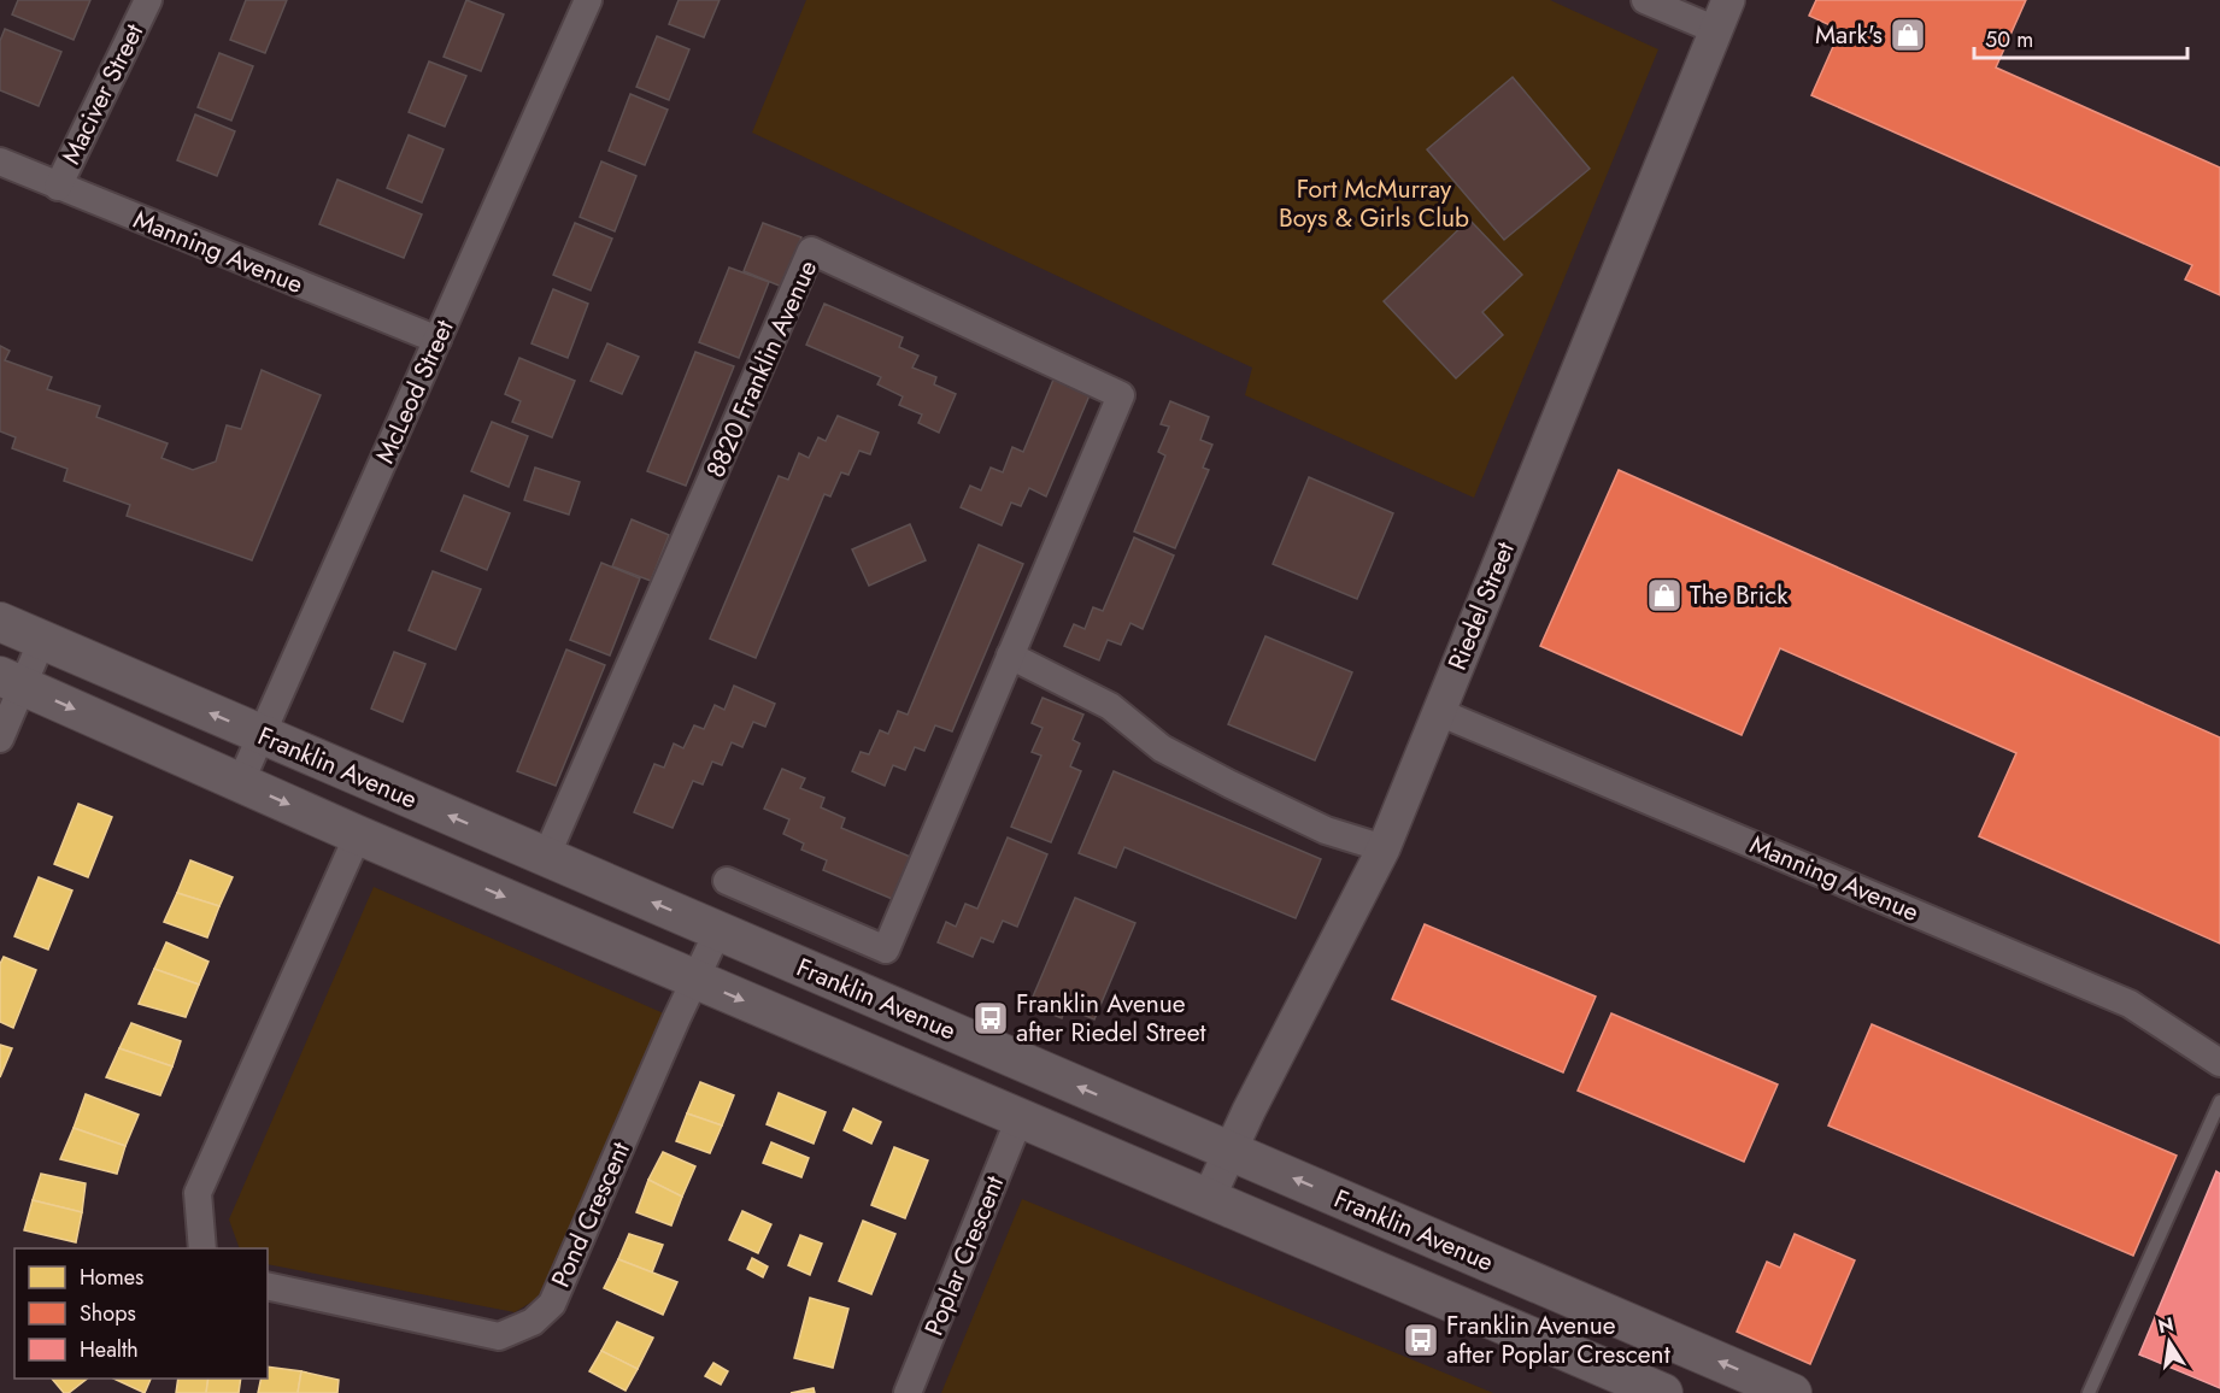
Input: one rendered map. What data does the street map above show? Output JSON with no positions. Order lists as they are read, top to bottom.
{
  "streets": {
    "main road": ["Franklin Avenue"],
    "street": [
      "Maciver Street",
      "Manning Avenue",
      "8820 Franklin Avenue",
      "McLeod Street",
      "Riedel Street",
      "Pond Crescent",
      "Poplar Crescent"
    ]
  },
  "crossings": [
    ["Maciver Street", "Manning Avenue"],
    ["Manning Avenue", "McLeod Street"],
    ["Manning Avenue", "Riedel Street"],
    ["8820 Franklin Avenue", "Franklin Avenue"],
    ["McLeod Street", "Franklin Avenue"],
    ["Riedel Street", "Franklin Avenue"],
    ["Franklin Avenue", "Pond Crescent"],
    ["Franklin Avenue", "Poplar Crescent"]
  ],
  "parks": ["Fort McMurray Boys & Girls Club"],
  "places": {
    "shop": ["Mark's", "The Brick"],
    "bus stop": ["Franklin Avenue after Riedel Street", "Franklin Avenue after Poplar Crescent"]
  },
  "legend": ["Homes", "Shops", "Health"],
  "scale_bar": "50 m",
  "north": "top"
}
